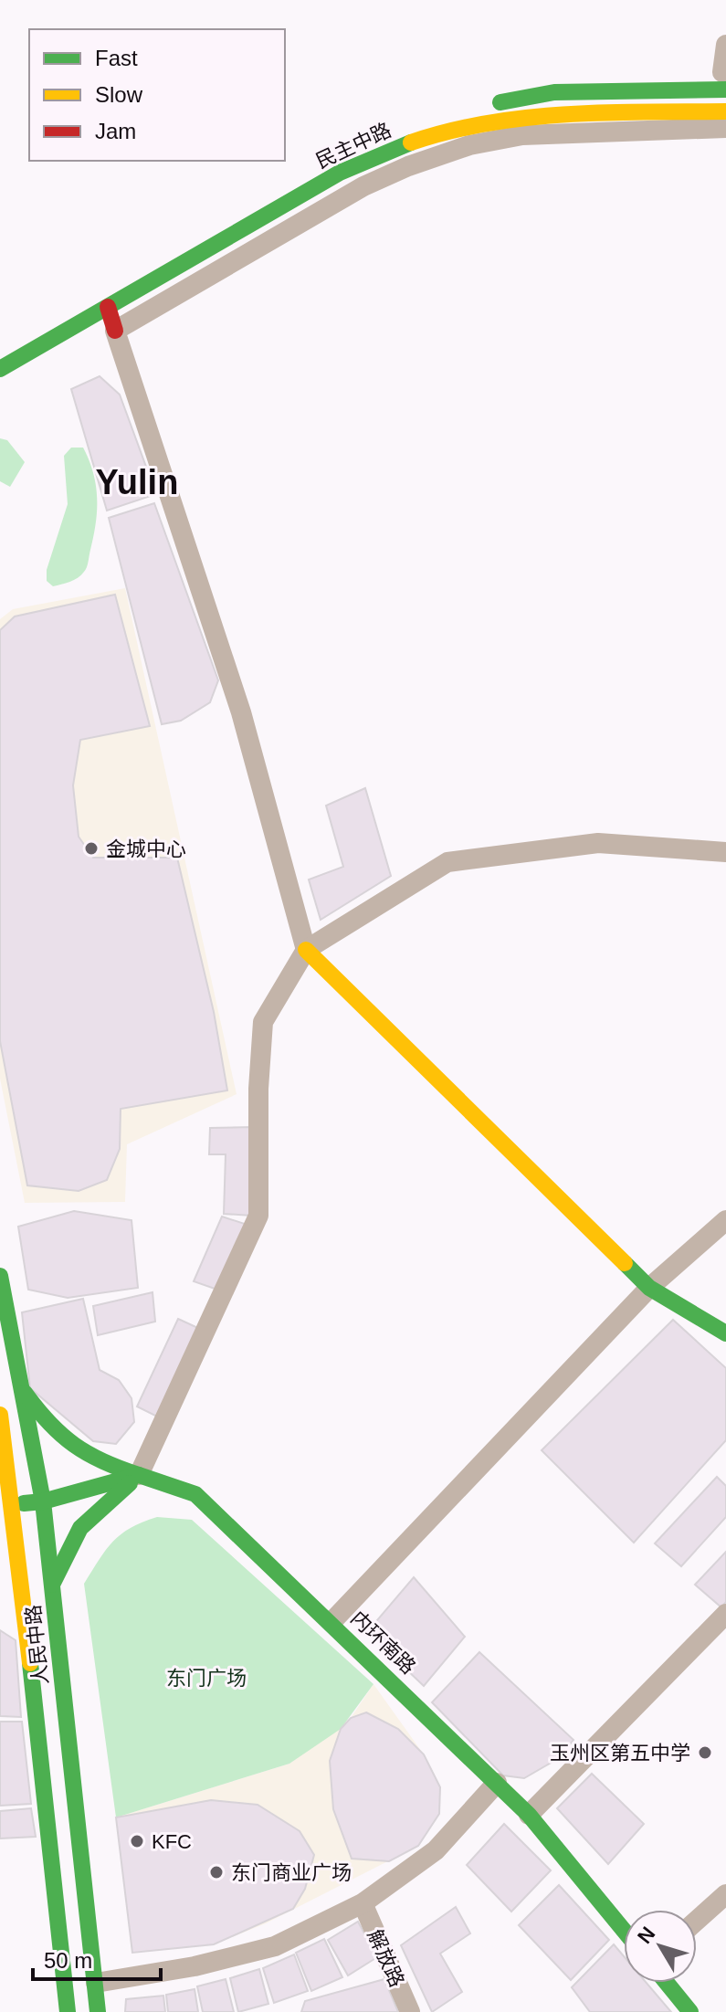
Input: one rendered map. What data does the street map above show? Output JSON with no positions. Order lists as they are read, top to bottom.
{
  "streets": {
    "main road": ["民主中路", "内环南路", "人民中路"],
    "street": ["解放路"]
  },
  "crossings": [
    ["内环南路", "人民中路"]
  ],
  "districts": ["Yulin"],
  "parks": ["东门广场"],
  "places": [
    "金城中心",
    "玉州区第五中学",
    "KFC",
    "东门商业广场"
  ],
  "legend": ["Fast", "Slow", "Jam"],
  "scale_bar": "50 m",
  "north": "top left"
}
